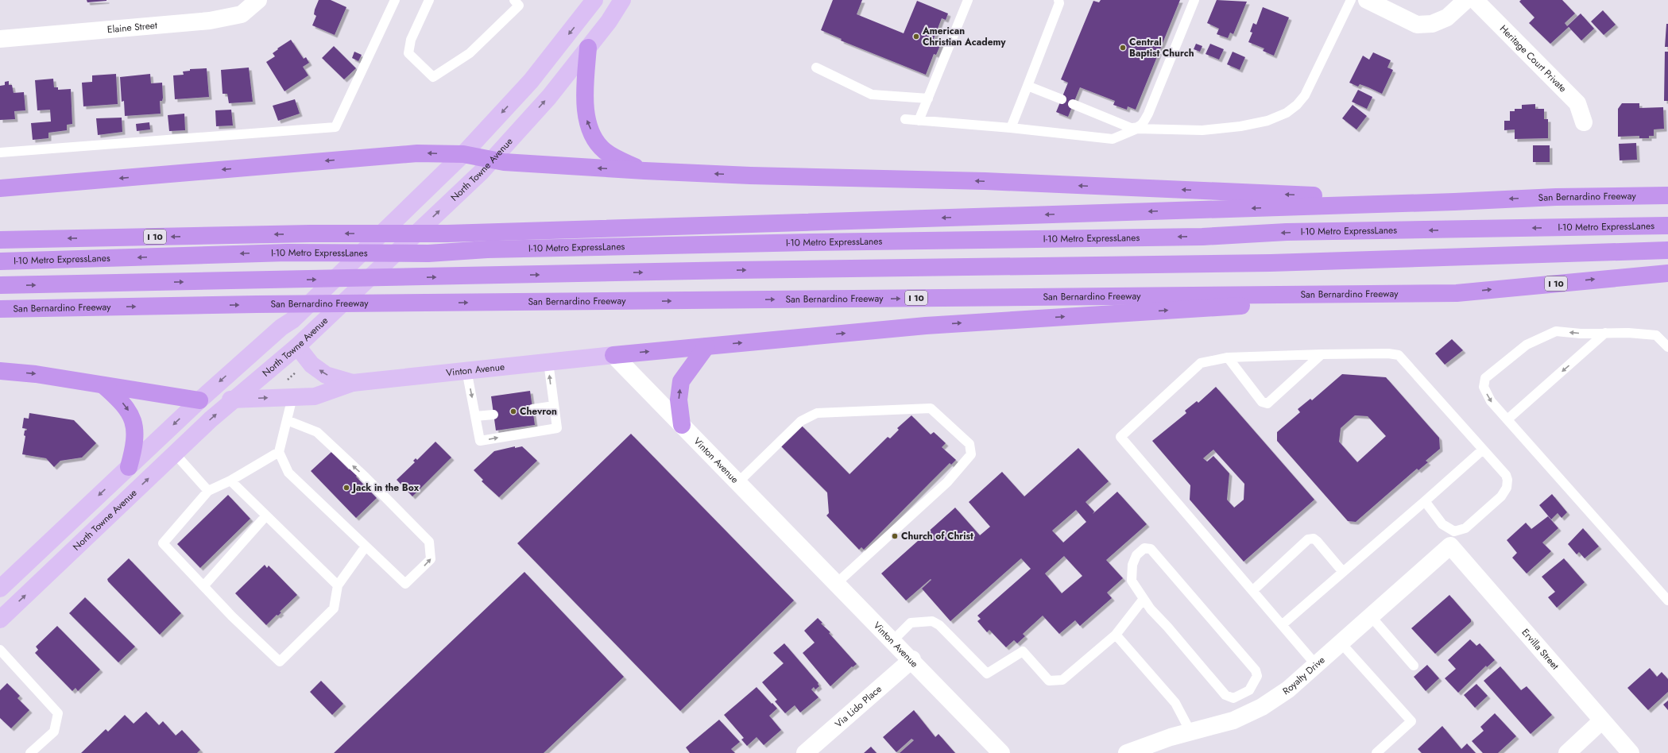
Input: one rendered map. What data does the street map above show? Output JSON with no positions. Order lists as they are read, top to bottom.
{
  "streets": {
    "highway": ["San Bernardino Freeway", "I-10 Metro ExpressLanes", "I 10"],
    "main road": ["North Towne Avenue", "Vinton Avenue"],
    "street": [
      "Elaine Street",
      "Heritage Court Private",
      "Ervilla Street",
      "Royalty Drive",
      "Via Lido Place"
    ]
  },
  "crossings": [
    ["North Towne Avenue", "Vinton Avenue"],
    ["Vinton Avenue", "Via Lido Place"],
    ["Ervilla Street", "Royalty Drive"]
  ],
  "places": [
    "American Christian Academy",
    "Central Baptist Church",
    "Chevron",
    "Jack in the Box",
    "Church of Christ"
  ]
}
